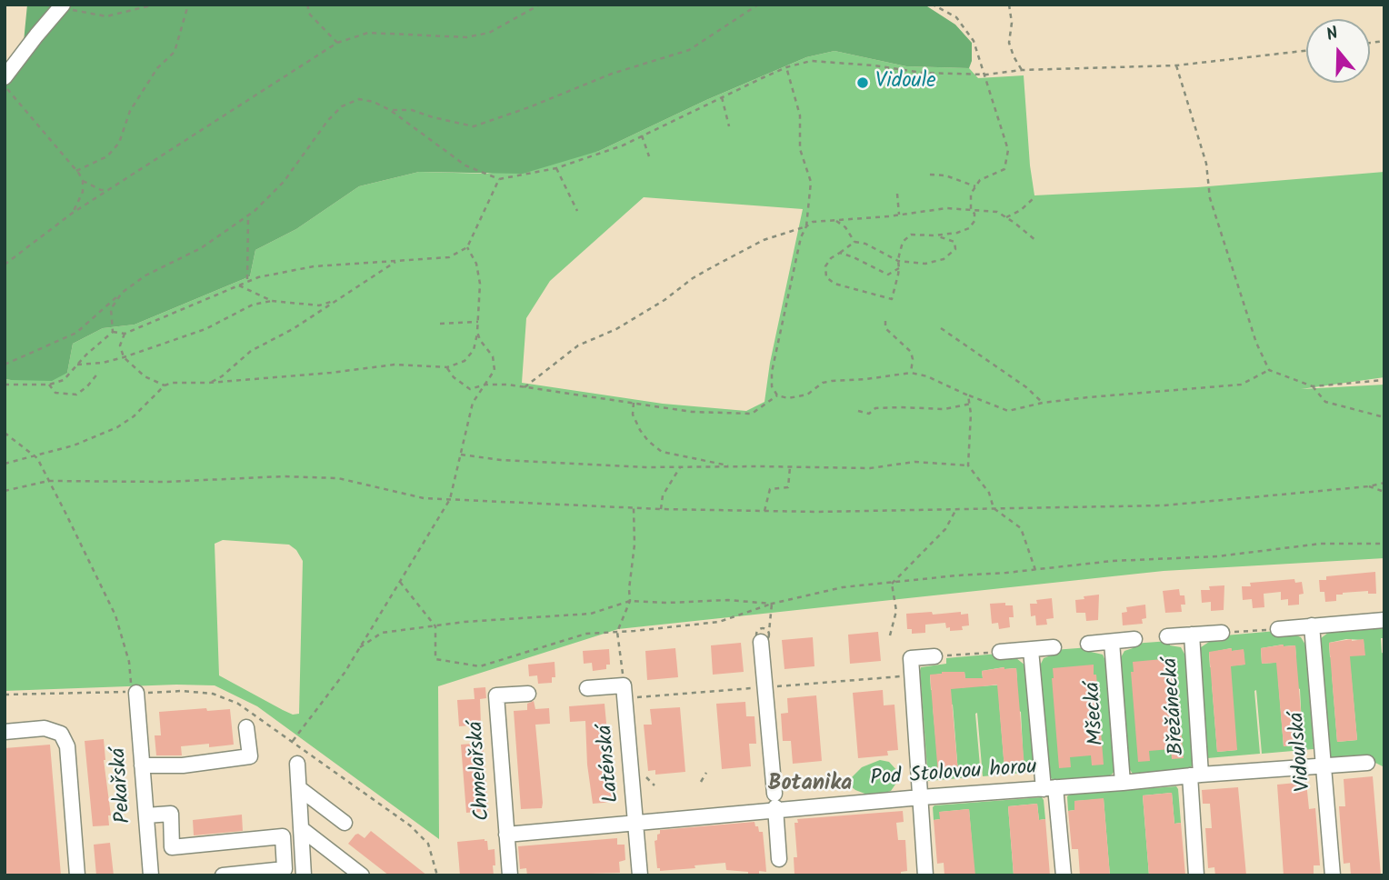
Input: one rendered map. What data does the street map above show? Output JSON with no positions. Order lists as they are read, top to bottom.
{
  "streets": {
    "street": [
      "Břežánecká",
      "Mšecká",
      "Vidoulská",
      "Laténská",
      "Chmelařská",
      "Pod Stolovou horou",
      "Pekařská"
    ]
  },
  "crossings": [
    ["Břežánecká", "Pod Stolovou horou"],
    ["Mšecká", "Pod Stolovou horou"],
    ["Vidoulská", "Pod Stolovou horou"],
    ["Laténská", "Pod Stolovou horou"],
    ["Chmelařská", "Pod Stolovou horou"]
  ],
  "districts": ["Botanika"],
  "places": ["Vidoule"],
  "north": "top"
}
